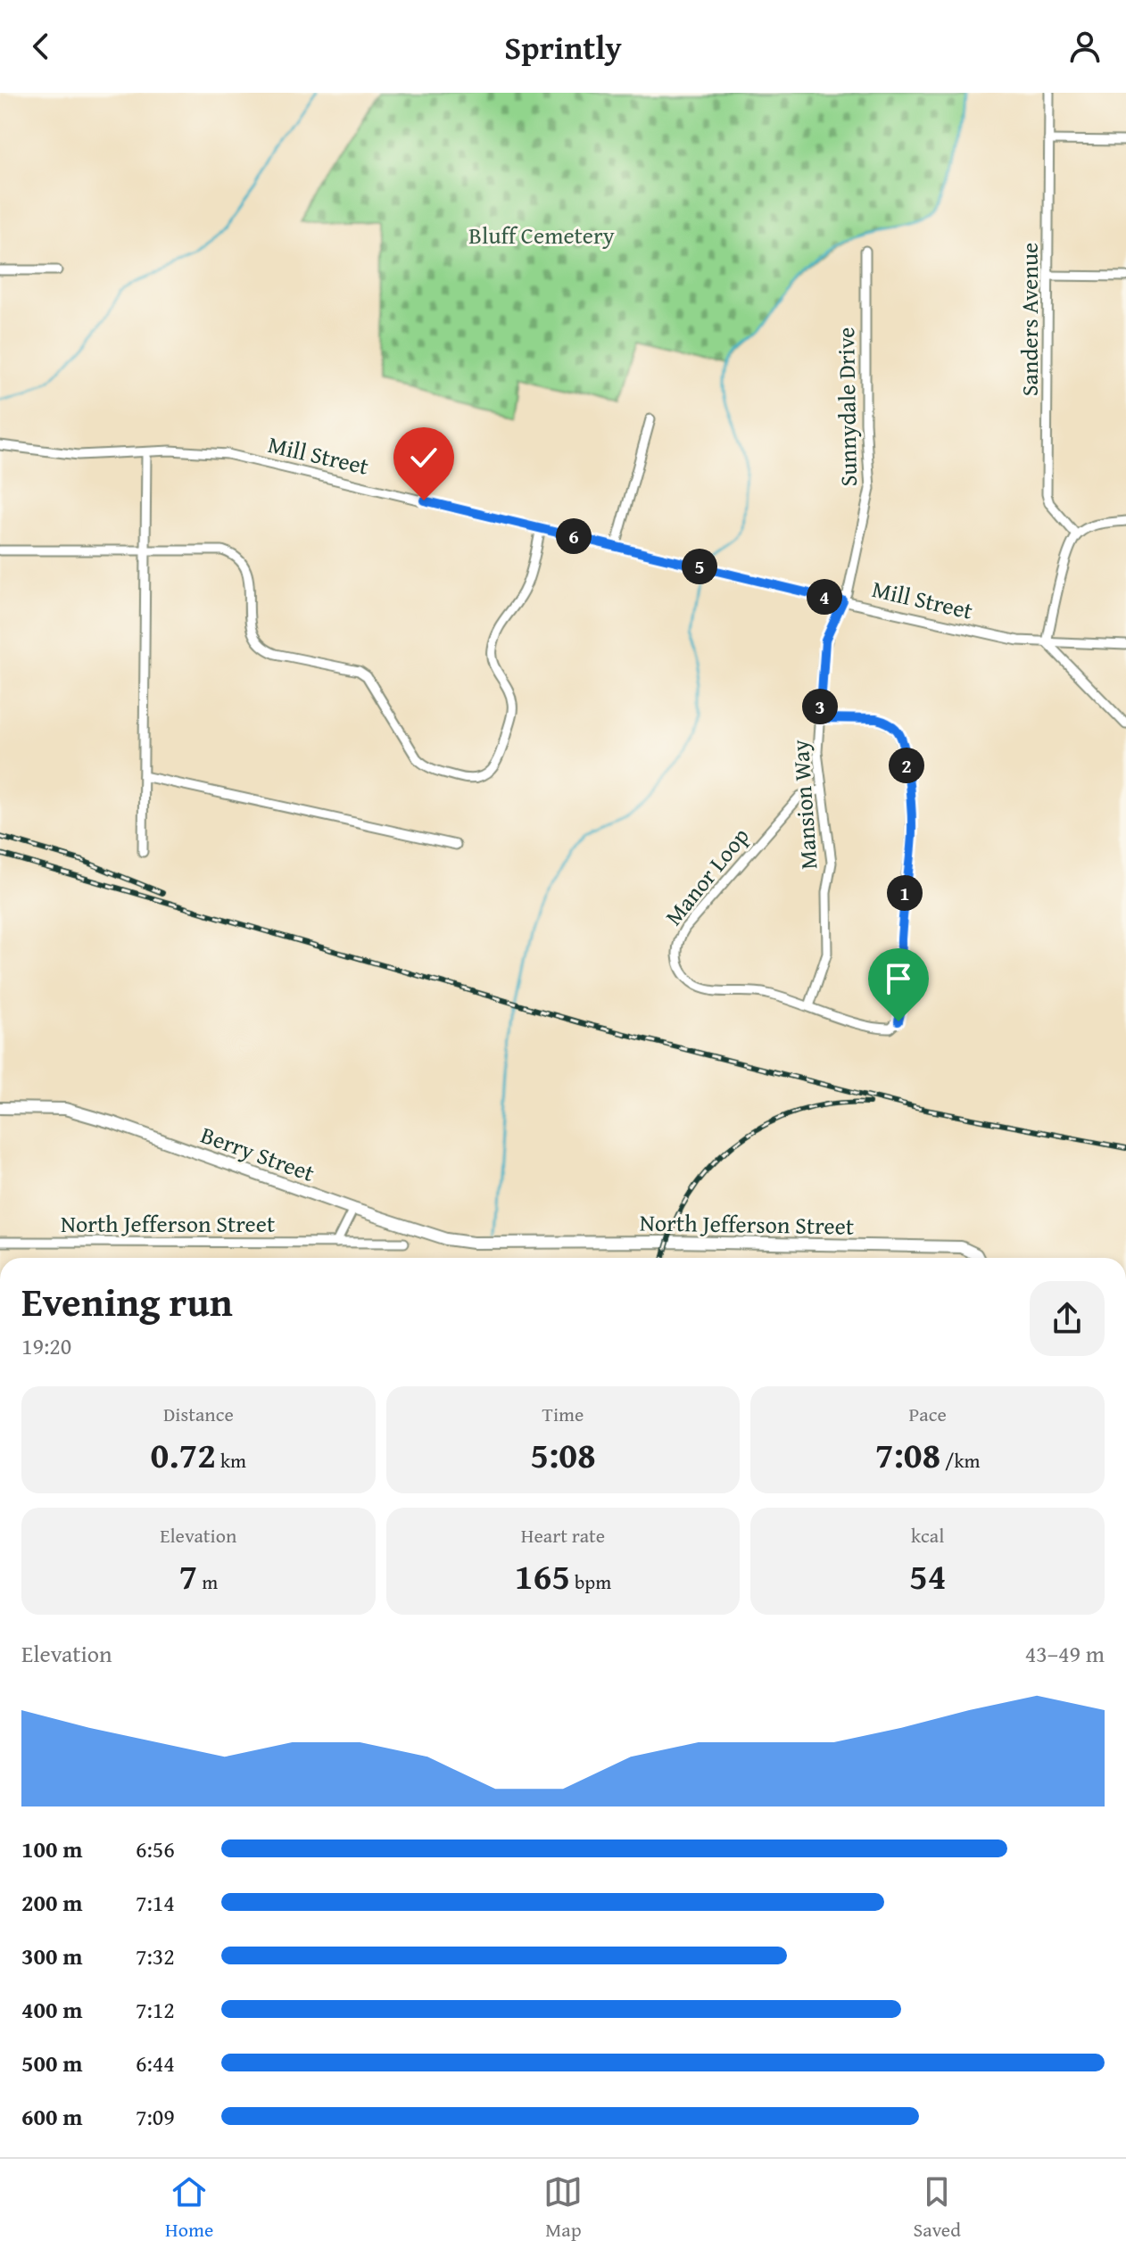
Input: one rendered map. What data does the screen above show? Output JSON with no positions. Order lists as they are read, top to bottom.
{
  "streets": {
    "street": [
      "Sanders Avenue",
      "Sunnydale Drive",
      "Mill Street",
      "Mansion Way",
      "Manor Loop",
      "Berry Street",
      "North Jefferson Street"
    ]
  },
  "crossings": [
    ["Sunnydale Drive", "Mill Street"],
    ["Sunnydale Drive", "Mansion Way"],
    ["Mill Street", "Mansion Way"],
    ["Mansion Way", "Manor Loop"],
    ["Berry Street", "North Jefferson Street"]
  ],
  "parks": ["Bluff Cemetery"],
  "page": {
    "header": "Sprintly",
    "pins": [
      "6",
      "5",
      "4",
      "3",
      "2",
      "1"
    ],
    "heading": ["Evening run", "19:20"],
    "stats": [
      ["Distance", "0.72 km"],
      ["Time", "5:08"],
      ["Pace", "7:08 /km"],
      ["Elevation", "7 m"],
      ["Heart rate", "165 bpm"],
      ["kcal", "54"]
    ],
    "chart": ["Elevation", "43–49 m"],
    "list": [
      {
        "name": "100 m",
        "note": "6:56"
      },
      {
        "name": "200 m",
        "note": "7:14"
      },
      {
        "name": "300 m",
        "note": "7:32"
      },
      {
        "name": "400 m",
        "note": "7:12"
      },
      {
        "name": "500 m",
        "note": "6:44"
      },
      {
        "name": "600 m",
        "note": "7:09"
      }
    ],
    "tabs": ["Home", "Map", "Saved"]
  }
}
